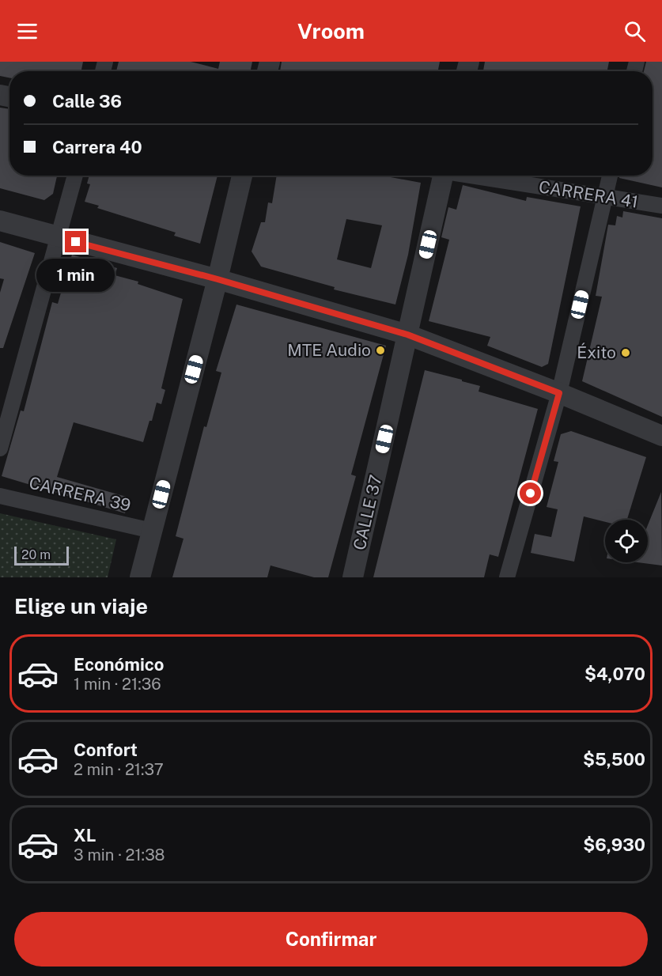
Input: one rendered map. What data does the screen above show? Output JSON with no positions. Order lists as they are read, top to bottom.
{
  "streets": {
    "street": ["CARRERA 41", "CARRERA 39", "CALLE 37"]
  },
  "places": ["MTE Audio", "Éxito"],
  "scale_bar": "20 m",
  "page": {
    "header": "Vroom",
    "banner": ["Calle 36", "Carrera 40"],
    "bubble": "1 min",
    "scale": "20 m",
    "heading": "Elige un viaje",
    "list": [
      {
        "name": "Económico",
        "note": "1 min · 21:36",
        "value": "$4,070"
      },
      {
        "name": "Confort",
        "note": "2 min · 21:37",
        "value": "$5,500"
      },
      {
        "name": "XL",
        "note": "3 min · 21:38",
        "value": "$6,930"
      }
    ],
    "buttons": "Confirmar"
  }
}
